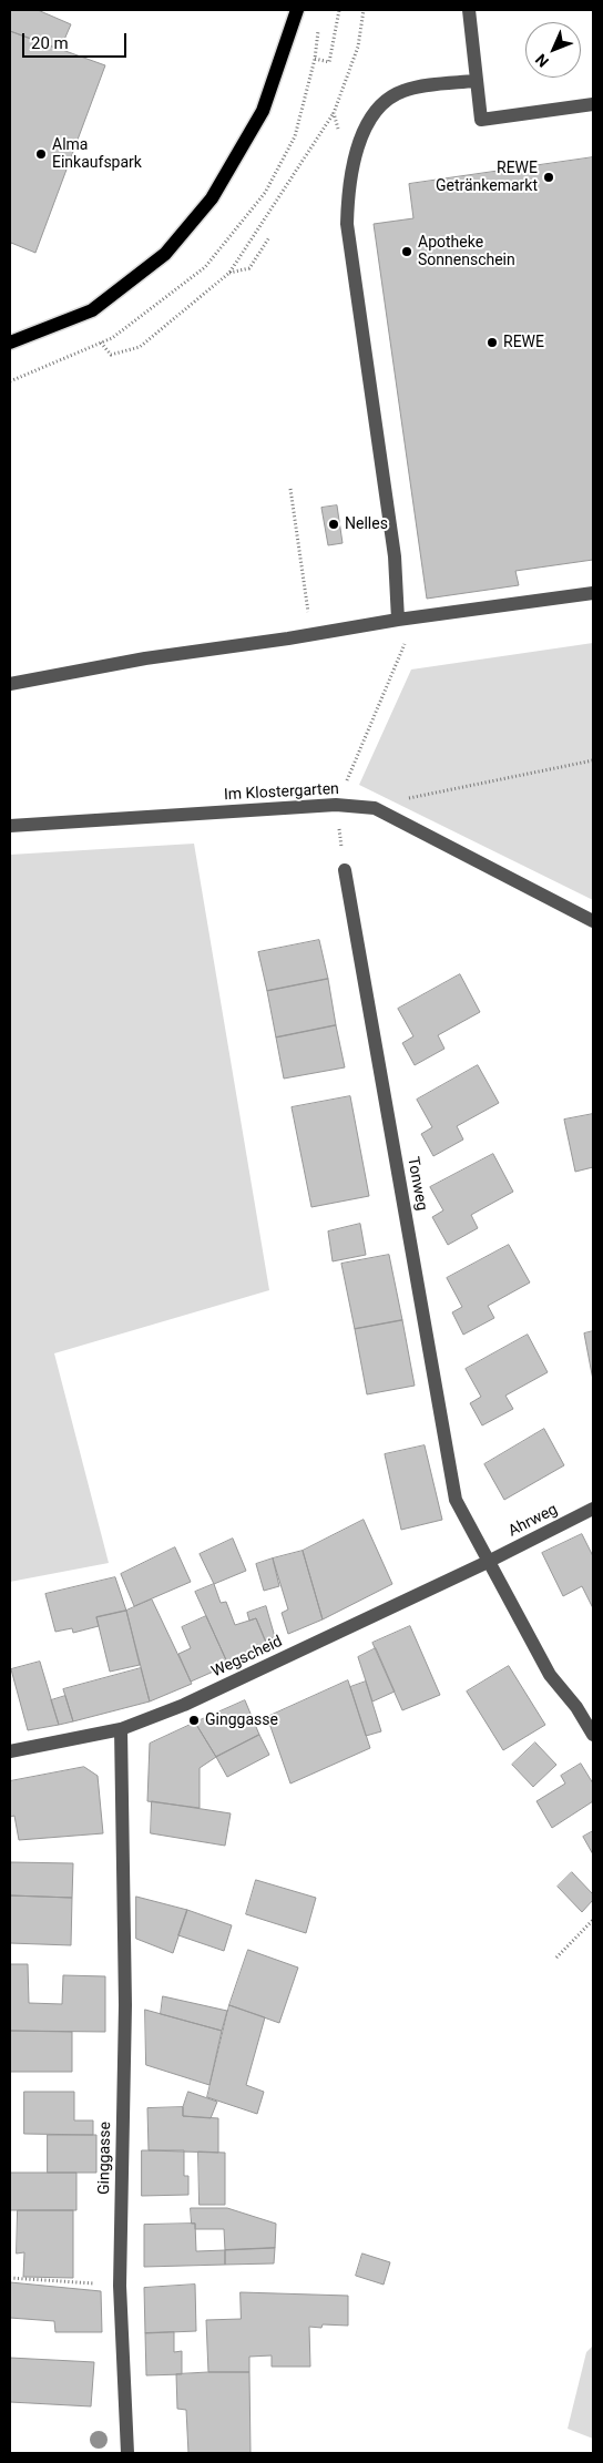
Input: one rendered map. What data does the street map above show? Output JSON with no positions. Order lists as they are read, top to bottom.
{
  "streets": {
    "street": [
      "Im Klostergarten",
      "Tonweg",
      "Ahrweg",
      "Wegscheid",
      "Ginggasse"
    ]
  },
  "crossings": [
    ["Tonweg", "Ahrweg"],
    ["Tonweg", "Wegscheid"],
    ["Ahrweg", "Wegscheid"],
    ["Wegscheid", "Ginggasse"]
  ],
  "places": [
    "Alma Einkaufspark",
    "REWE Getränkemarkt",
    "Apotheke Sonnenschein",
    "REWE",
    "Nelles",
    "Ginggasse"
  ],
  "scale_bar": "20 m",
  "north": "bottom left"
}
